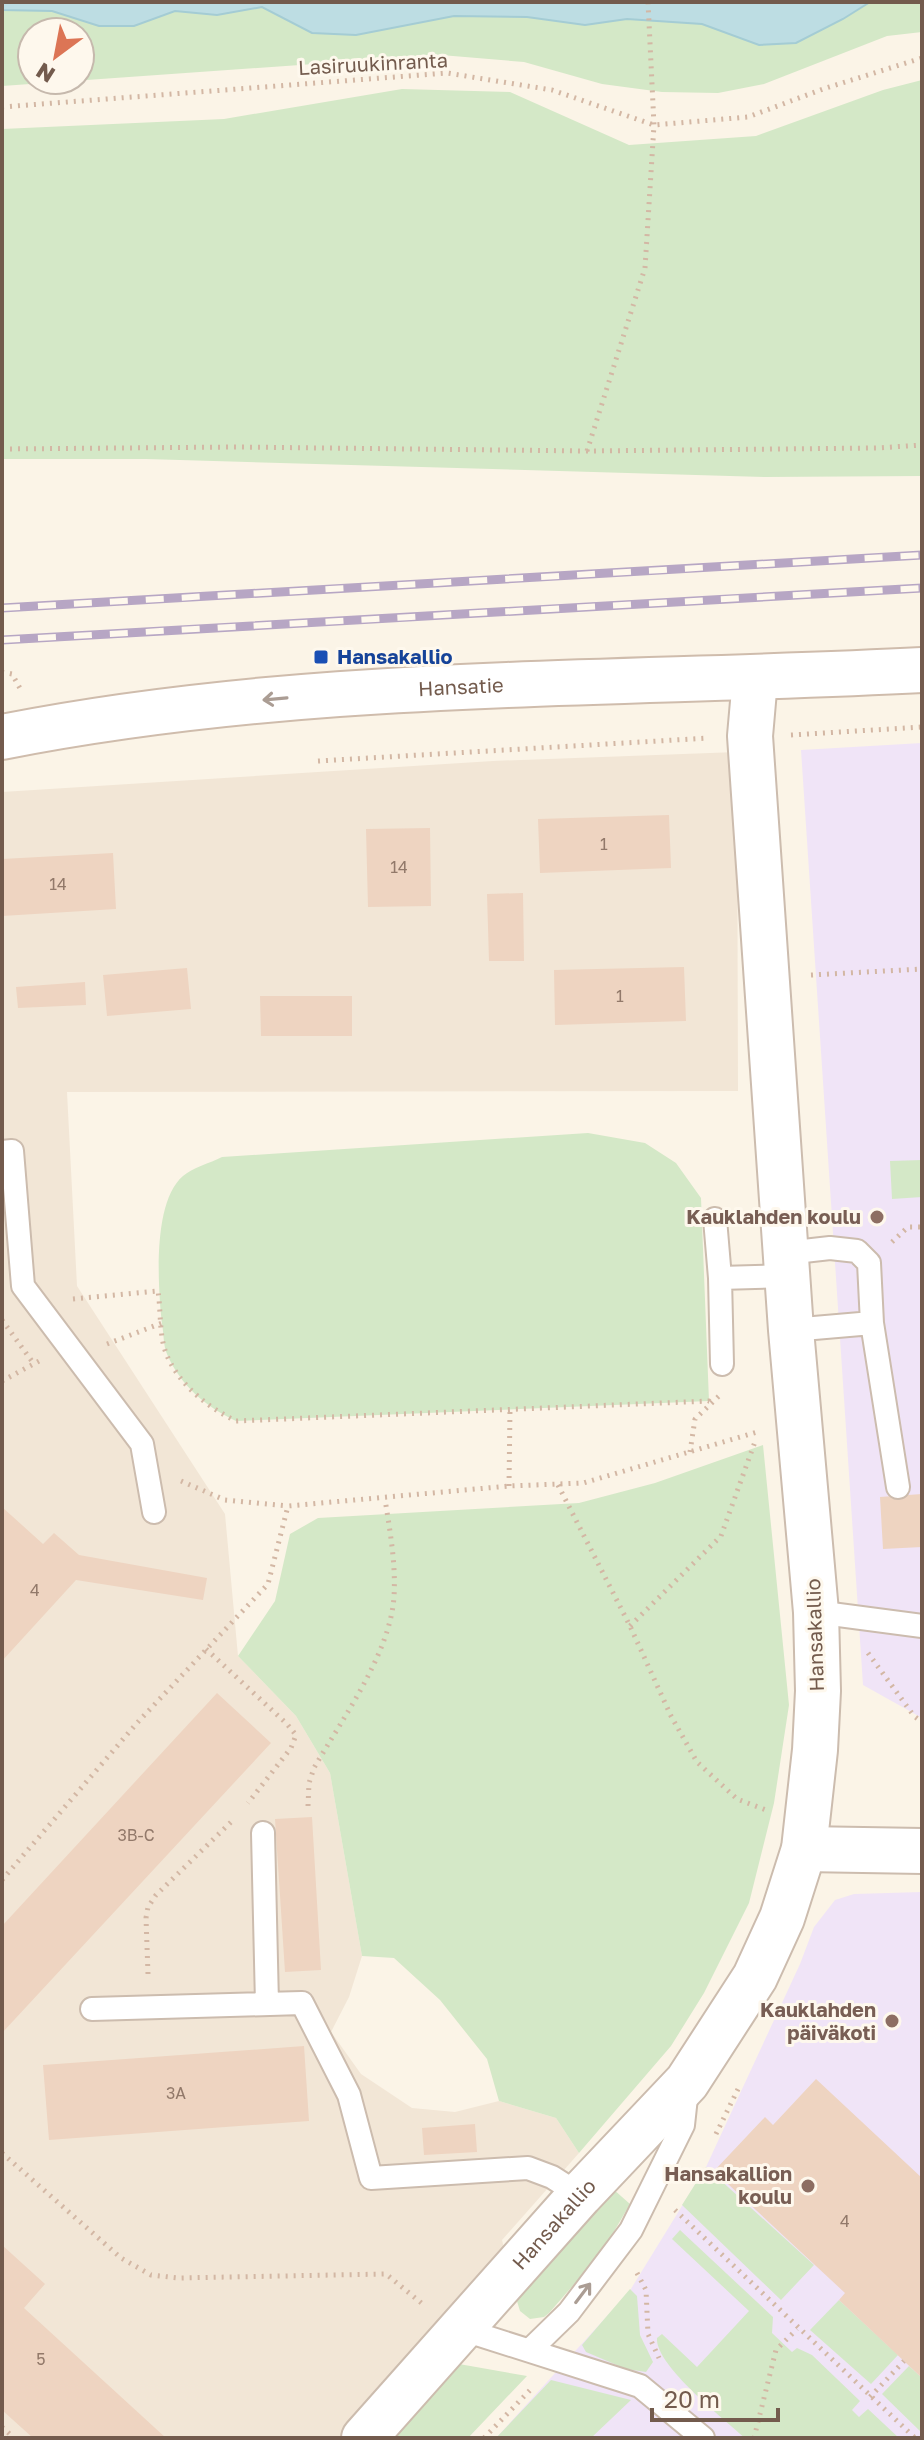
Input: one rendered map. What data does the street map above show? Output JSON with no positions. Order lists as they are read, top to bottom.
{
  "streets": {
    "street": ["Hansatie", "Hansakallio"],
    "path": ["Lasiruukinranta"]
  },
  "crossings": [
    ["Hansatie", "Hansakallio"]
  ],
  "one_way": ["Hansatie"],
  "places": {
    "transit": ["Hansakallio"],
    "other": ["Kauklahden koulu", "Kauklahden päiväkoti", "Hansakallion koulu"]
  },
  "house_numbers": [
    "1",
    "14",
    "14",
    "1",
    "4",
    "3B-C",
    "3A",
    "4",
    "5"
  ],
  "scale_bar": "20 m",
  "north": "bottom left"
}
